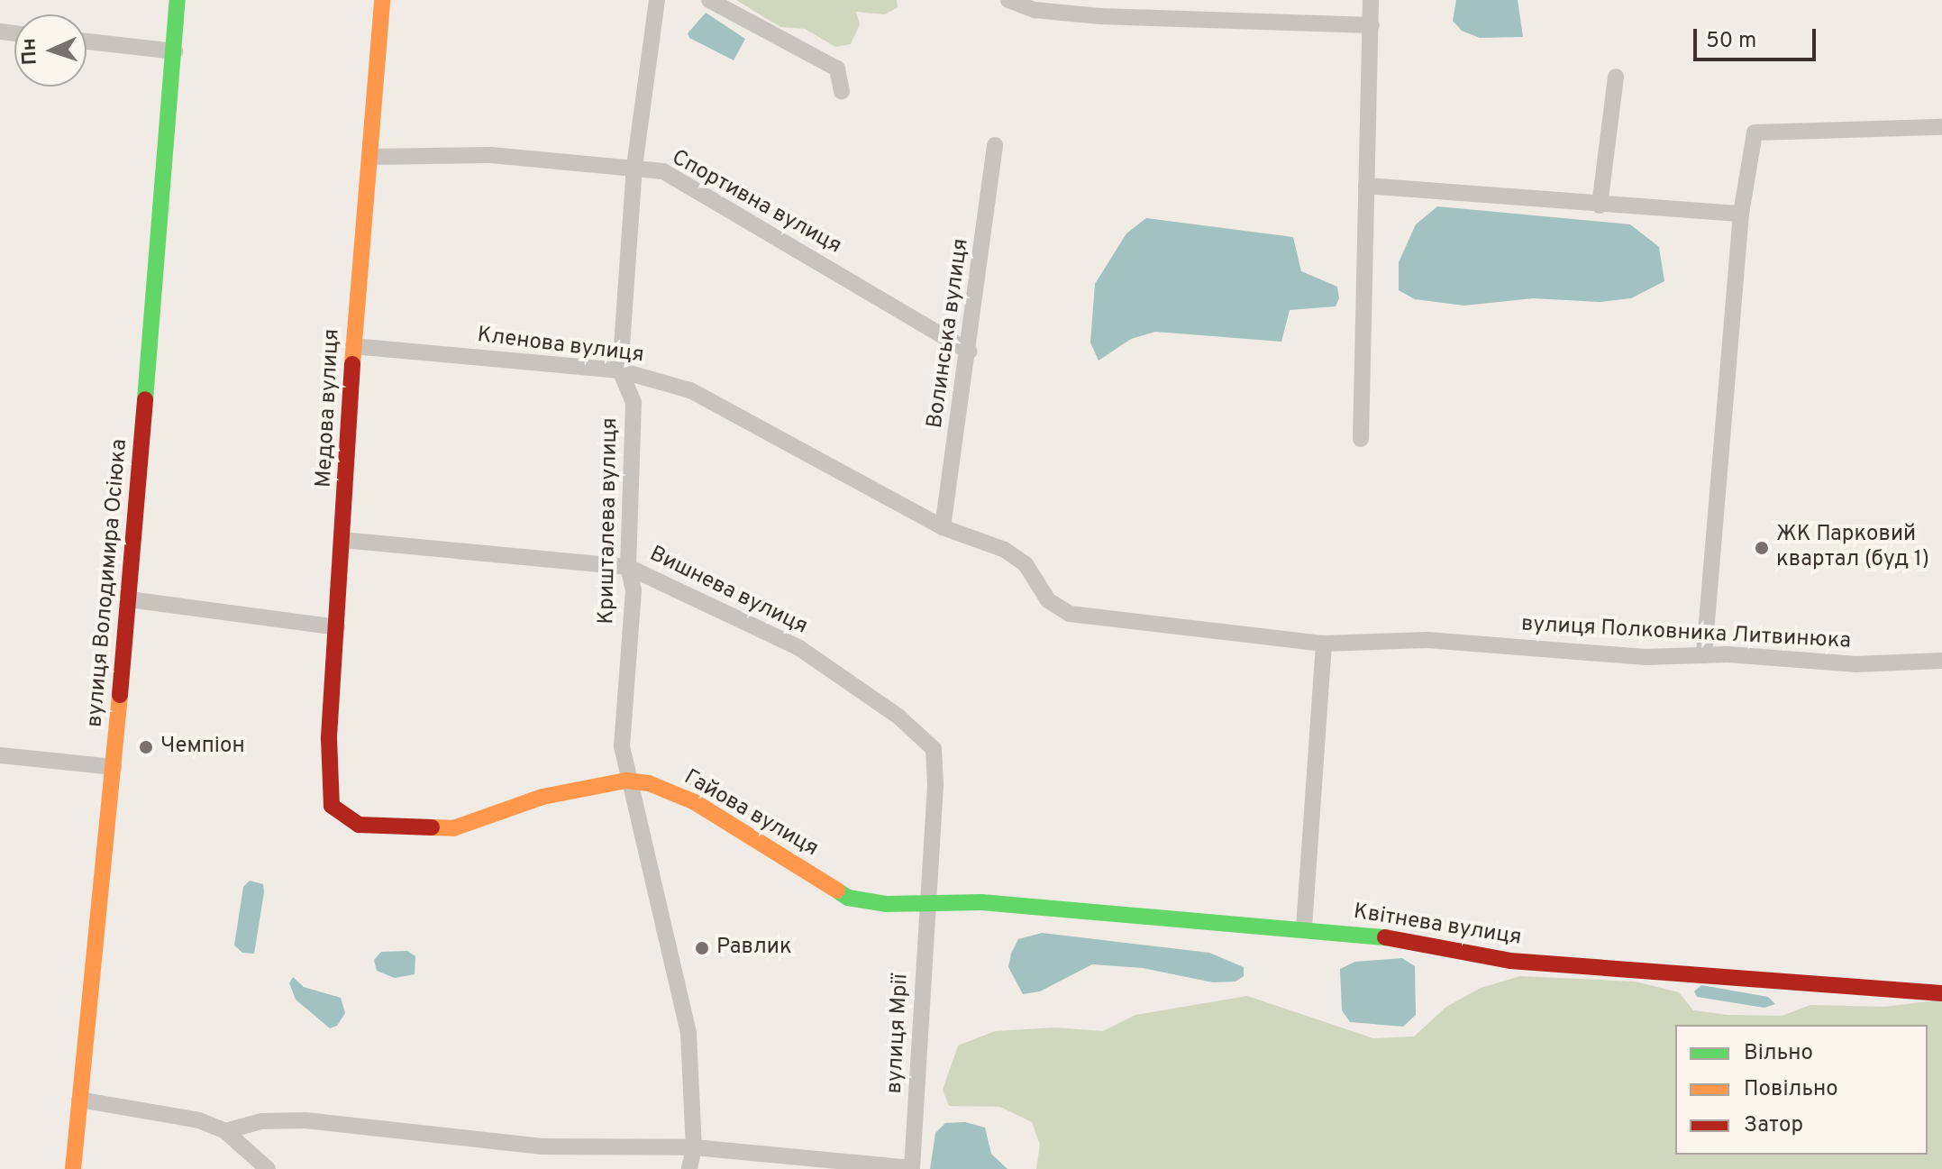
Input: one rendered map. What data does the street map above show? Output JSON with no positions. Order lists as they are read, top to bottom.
{
  "streets": {
    "street": [
      "Спортивна вулиця",
      "Волинська вулиця",
      "Кленова вулиця",
      "Медова вулиця",
      "Кришталева вулиця",
      "вулиця Володимира Осіюка",
      "Вишнева вулиця",
      "вулиця Полковника Литвинюка",
      "Гайова вулиця",
      "Квітнева вулиця",
      "вулиця Мрії"
    ]
  },
  "crossings": [
    ["Спортивна вулиця", "Волинська вулиця"],
    ["Спортивна вулиця", "Медова вулиця"],
    ["Спортивна вулиця", "Кришталева вулиця"],
    ["Волинська вулиця", "Кленова вулиця"],
    ["Волинська вулиця", "вулиця Полковника Литвинюка"],
    ["Кленова вулиця", "Медова вулиця"],
    ["Кленова вулиця", "Кришталева вулиця"],
    ["Кленова вулиця", "вулиця Полковника Литвинюка"],
    ["Медова вулиця", "Вишнева вулиця"],
    ["Медова вулиця", "Гайова вулиця"],
    ["Кришталева вулиця", "Вишнева вулиця"],
    ["Кришталева вулиця", "Гайова вулиця"],
    ["Вишнева вулиця", "вулиця Мрії"],
    ["Гайова вулиця", "Квітнева вулиця"],
    ["Гайова вулиця", "вулиця Мрії"],
    ["Квітнева вулиця", "вулиця Мрії"]
  ],
  "places": ["ЖК Парковий квартал (буд 1)", "Чемпіон", "Равлик"],
  "legend": ["Вільно", "Повільно", "Затор"],
  "scale_bar": "50 m",
  "north": "left"
}
